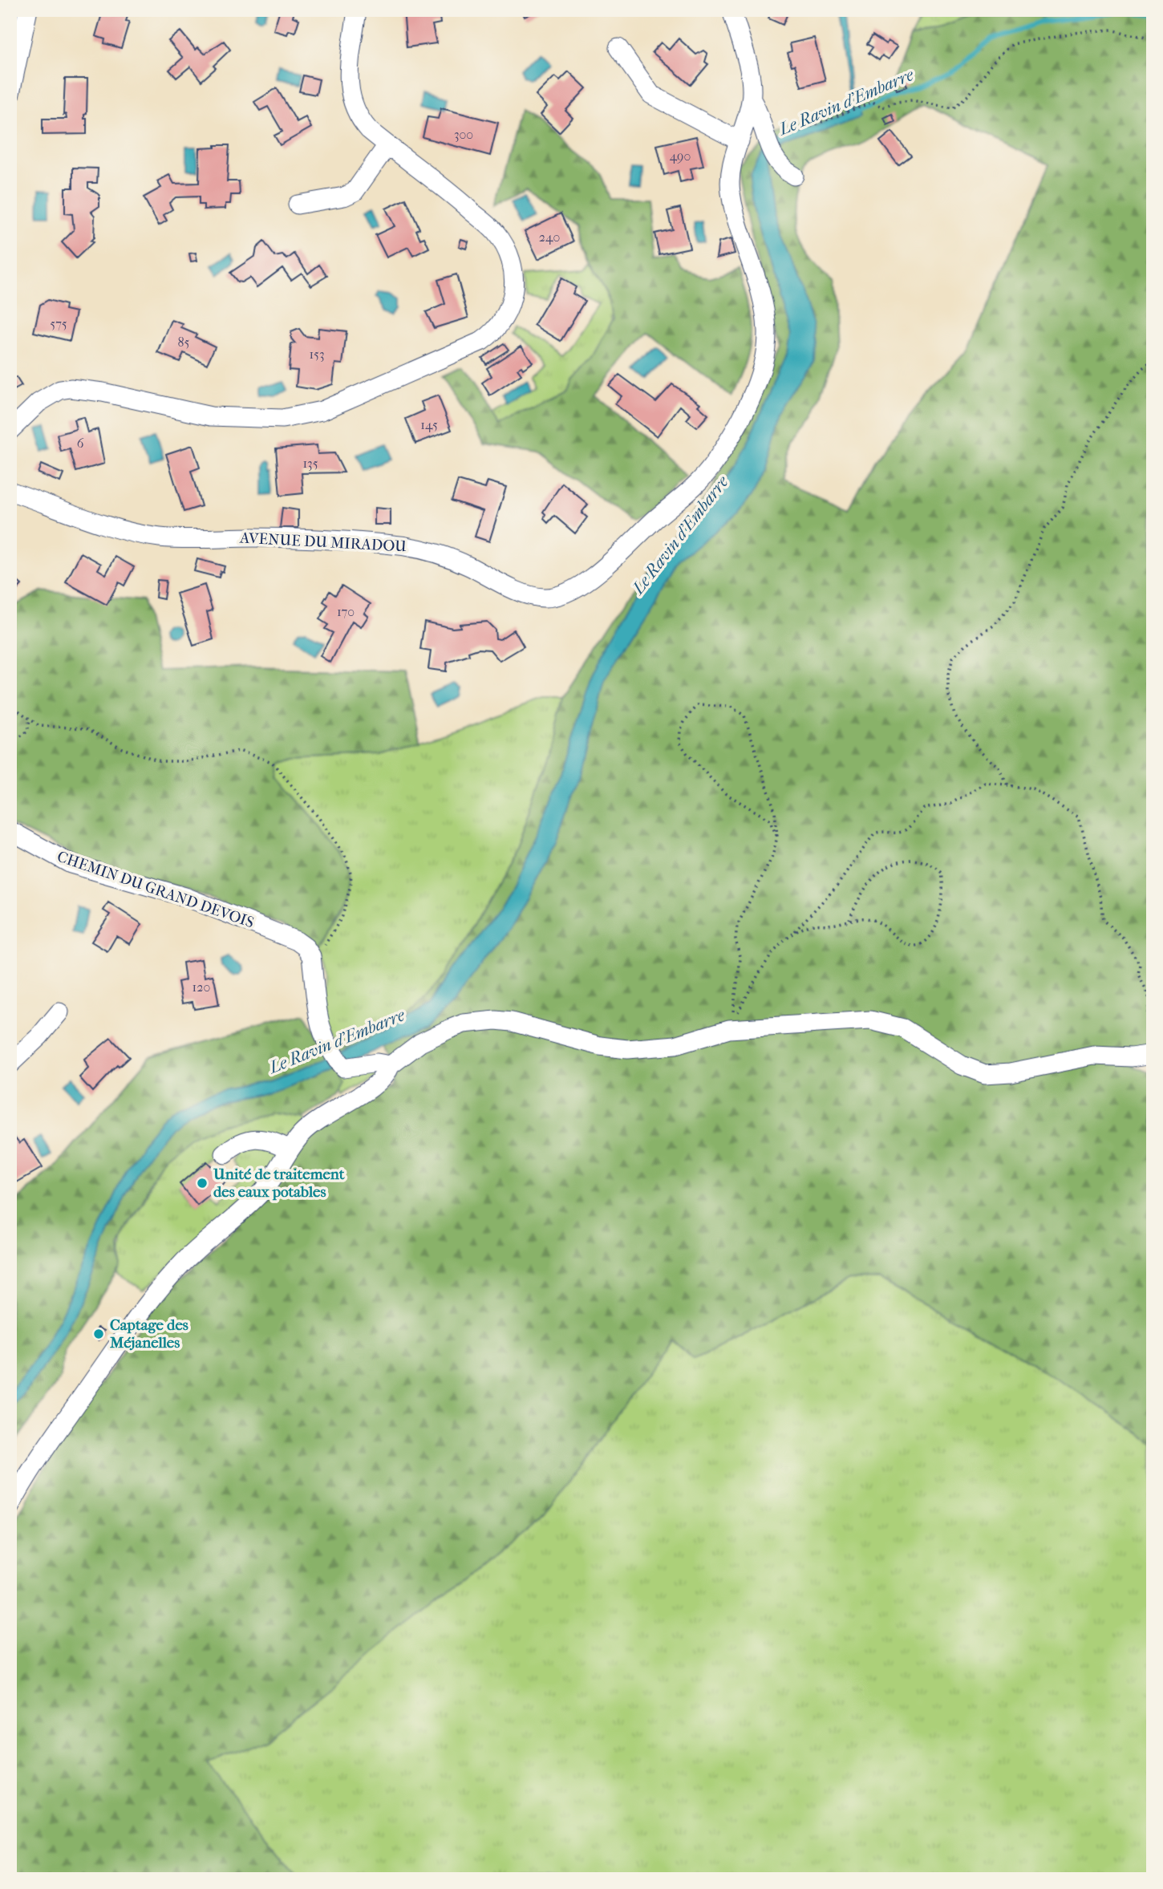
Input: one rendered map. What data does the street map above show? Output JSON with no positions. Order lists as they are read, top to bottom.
{
  "streets": {
    "street": ["AVENUE DU MIRADOU", "CHEMIN DU GRAND DEVOIS"]
  },
  "water": ["Le Ravin d'Embarre"],
  "places": ["Unité de traitement des eaux potables", "Captage des Méjanelles"],
  "house_numbers": [
    "300",
    "490",
    "240",
    "575",
    "85",
    "153",
    "145",
    "6",
    "135",
    "170",
    "120"
  ]
}
